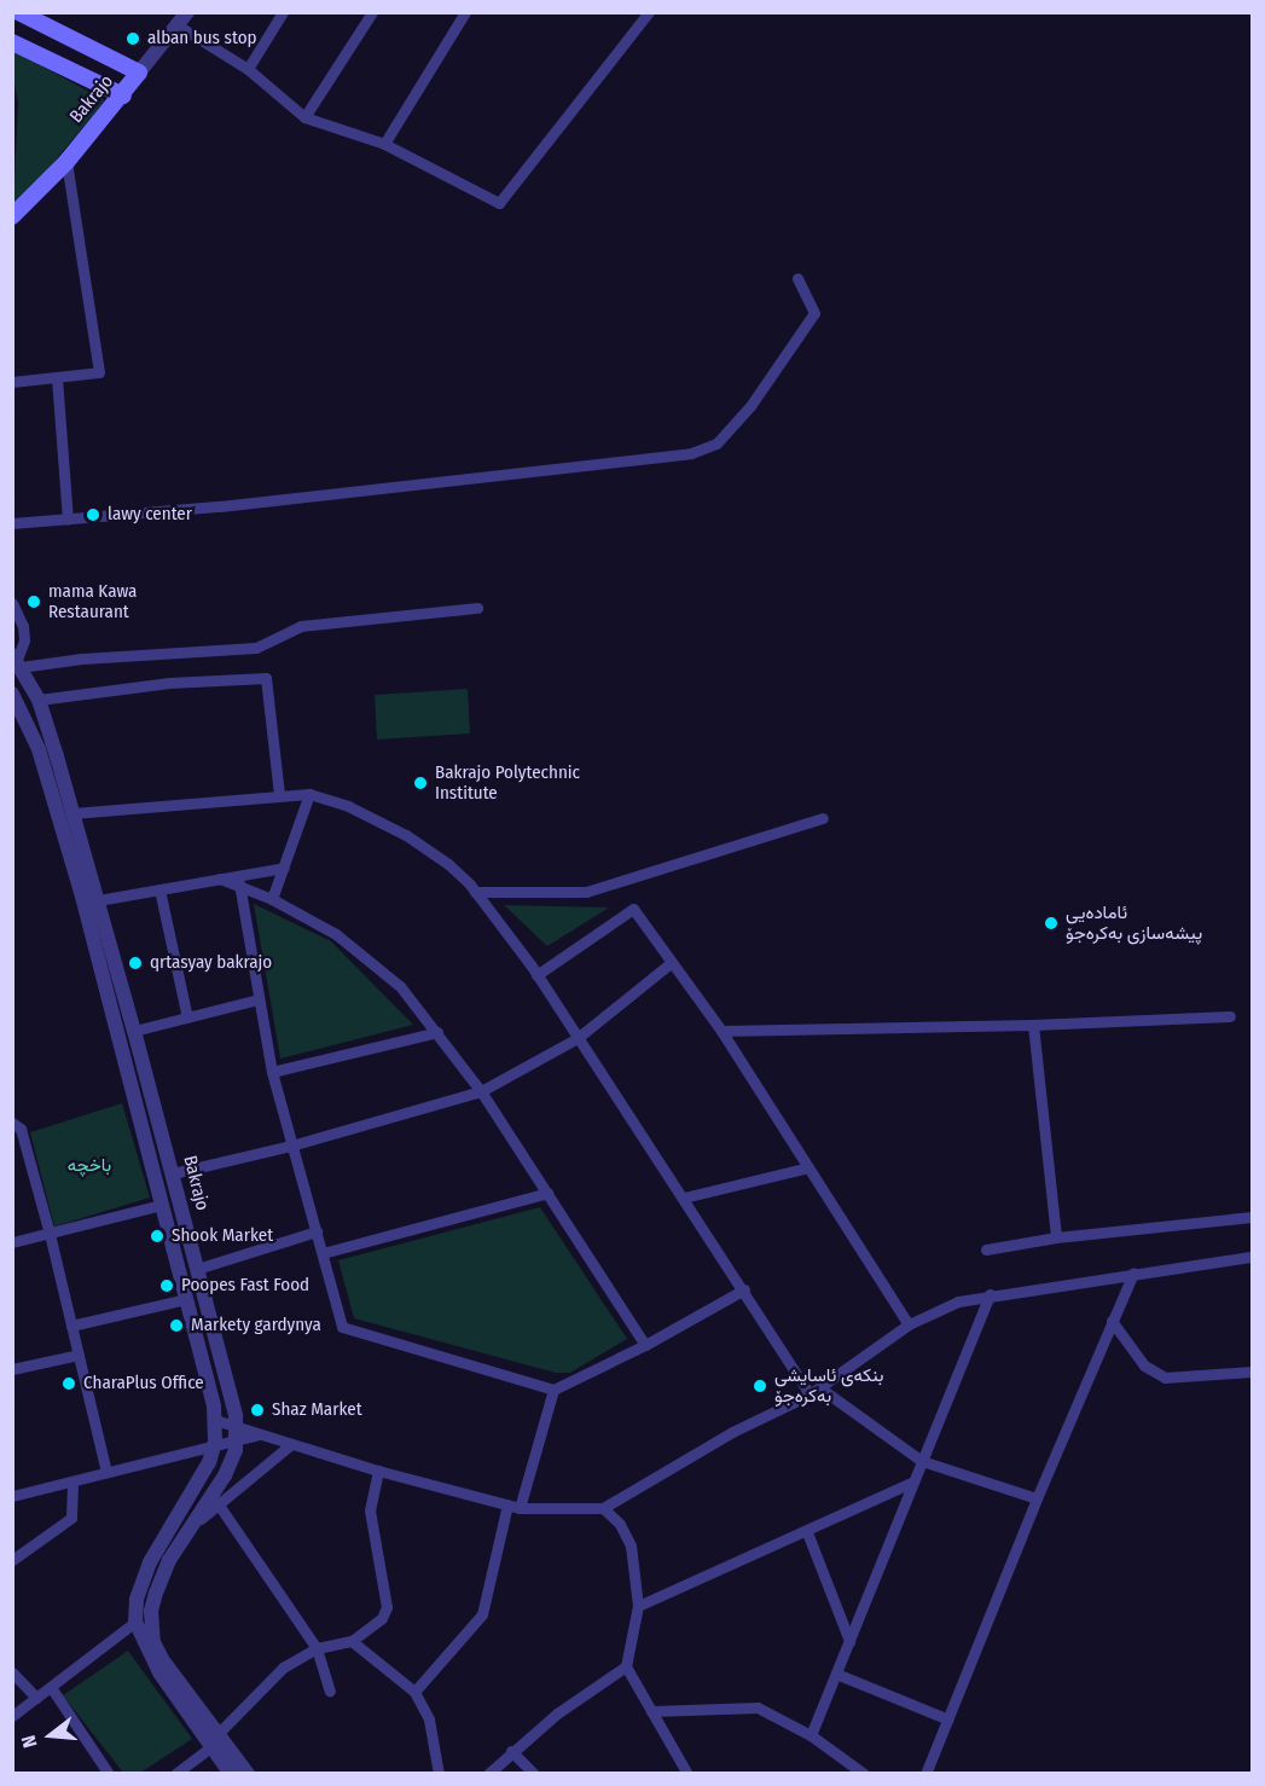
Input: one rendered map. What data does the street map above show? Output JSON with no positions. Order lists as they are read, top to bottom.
{
  "streets": {
    "main road": ["Bakrajo"]
  },
  "parks": ["باخچە"],
  "places": [
    "alban bus stop",
    "lawy center",
    "mama Kawa Restaurant",
    "Bakrajo Polytechnic Institute",
    "ئامادەیی پیشەسازی بەکرەجۆ",
    "qrtasyay bakrajo",
    "Shook Market",
    "Poopes Fast Food",
    "Markety gardynya",
    "CharaPlus Office",
    "بنکەی ئاسایشی بەکرەجۆ",
    "Shaz Market"
  ],
  "north": "left"
}
